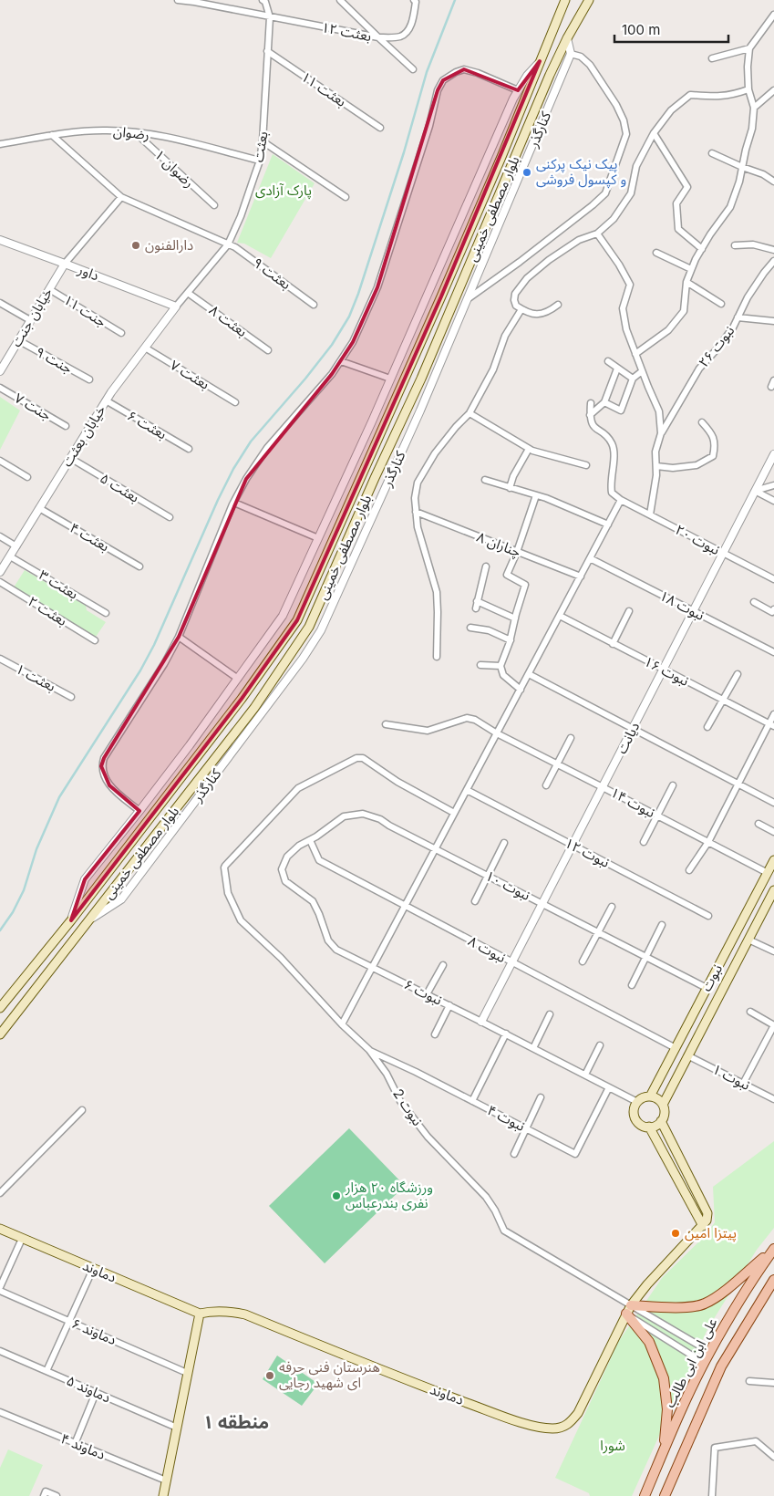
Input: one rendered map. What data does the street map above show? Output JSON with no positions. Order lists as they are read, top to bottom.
{
  "streets": {
    "main road": [
      "بلوار مصطفی خمینی",
      "نبوت",
      "دماوند",
      "علی ابن ابی طالب"
    ],
    "street": [
      "بعثت ۱۲",
      "بعثت ۱۱",
      "کنارگذر",
      "رضوان",
      "بعثت",
      "رضوان ۱",
      "داور",
      "بعثت ۹",
      "جنت ۱۱",
      "خیابان جنت",
      "بعثت ۸",
      "نبوت ۲۶",
      "جنت ۹",
      "بعثت ۷",
      "جنت ۷",
      "بعثت ۶",
      "خیابان بعثت",
      "بعثت ۵",
      "بعثت ۴",
      "نبوت ۲۰",
      "چناران ۸",
      "بعثت ۳",
      "نبوت ۱۸",
      "بعثت ۲",
      "نبوت ۱۶",
      "بعثت ۱",
      "دیانت",
      "نبوت ۱۴",
      "نبوت ۱۲",
      "نبوت ۱۰",
      "نبوت ۸",
      "نبوت ۶",
      "نبوت ۱",
      "نبوت 2",
      "نبوت ۴",
      "دماوند ۶",
      "دماوند ۵",
      "دماوند ۴"
    ]
  },
  "crossings": [
    ["بعثت ۱۲", "بعثت"],
    ["بعثت ۱۱", "بعثت"],
    ["کنارگذر", "بلوار مصطفی خمینی"],
    ["رضوان", "بعثت"],
    ["رضوان", "رضوان ۱"],
    ["رضوان", "بعثت ۹"],
    ["بعثت", "داور"],
    ["بعثت", "بعثت ۹"],
    ["بعثت", "بعثت ۸"],
    ["بعثت", "خیابان بعثت"],
    ["داور", "خیابان جنت"],
    ["داور", "خیابان بعثت"],
    ["جنت ۱۱", "خیابان جنت"],
    ["خیابان جنت", "جنت ۹"],
    ["بعثت ۷", "خیابان بعثت"],
    ["بعثت ۶", "خیابان بعثت"],
    ["خیابان بعثت", "بعثت ۵"],
    ["خیابان بعثت", "بعثت ۴"],
    ["خیابان بعثت", "بعثت ۳"],
    ["نبوت ۲۰", "دیانت"],
    ["نبوت ۱۸", "دیانت"],
    ["نبوت ۱۶", "دیانت"],
    ["دیانت", "نبوت ۱۴"],
    ["دیانت", "نبوت ۱۲"],
    ["دیانت", "نبوت ۱۰"],
    ["دیانت", "نبوت ۸"],
    ["دیانت", "نبوت ۶"],
    ["نبوت ۱۴", "نبوت"],
    ["نبوت ۱۰", "نبوت ۸"],
    ["نبوت ۱۰", "نبوت"],
    ["نبوت ۱۰", "نبوت ۶"],
    ["نبوت ۸", "نبوت"],
    ["نبوت ۸", "نبوت ۶"],
    ["نبوت", "نبوت ۶"],
    ["نبوت", "نبوت ۱"],
    ["نبوت ۶", "نبوت ۴"],
    ["نبوت 2", "نبوت ۴"],
    ["نبوت 2", "دماوند"]
  ],
  "districts": ["منطقه ۱"],
  "parks": ["پارک آزادی", "شورا"],
  "places": [
    "پیک نیک پرکنی و کپسول فروشی",
    "دارالفنون",
    "ورزشگاه ۲۰ هزار نفری بندرعباس",
    "پیتزا امین",
    "هنرستان فنی حرفه ای شهید رجایی"
  ],
  "scale_bar": "100 m"
}
